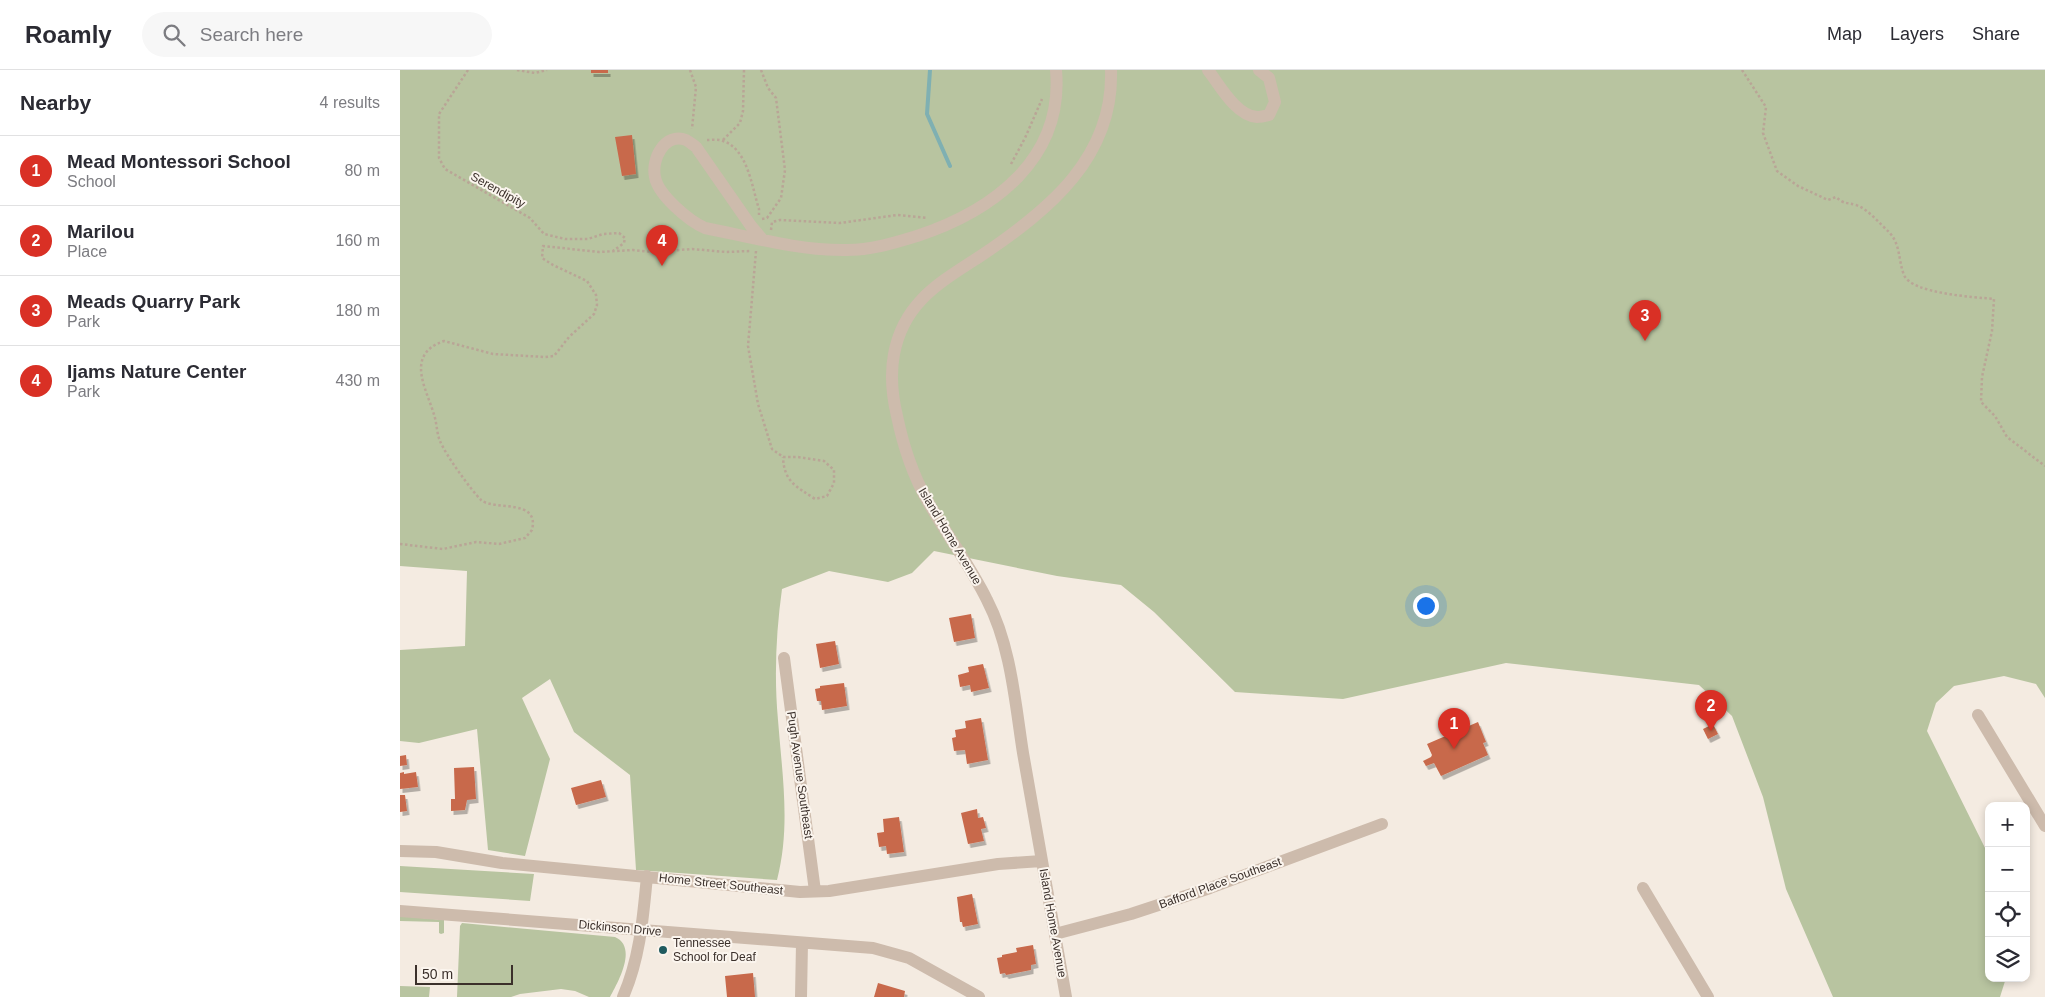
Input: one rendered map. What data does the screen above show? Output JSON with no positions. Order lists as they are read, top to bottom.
{
  "streets": {
    "street": [
      "Island Home Avenue",
      "Pugh Avenue Southeast",
      "Bafford Place Southeast",
      "Home Street Southeast",
      "Dickinson Drive"
    ],
    "path": ["Serendipity"]
  },
  "crossings": [
    ["Island Home Avenue", "Bafford Place Southeast"],
    ["Island Home Avenue", "Home Street Southeast"],
    ["Pugh Avenue Southeast", "Home Street Southeast"]
  ],
  "places": ["Tennessee School for Deaf"],
  "scale_bar": "50 m",
  "page": {
    "header": "Roamly",
    "search": "Search here",
    "nav": ["Map", "Layers", "Share"],
    "heading": ["Nearby", "4 results"],
    "list": [
      {
        "mark": "1",
        "name": "Mead Montessori School",
        "note": "School",
        "value": "80 m"
      },
      {
        "mark": "2",
        "name": "Marilou",
        "note": "Place",
        "value": "160 m"
      },
      {
        "mark": "3",
        "name": "Meads Quarry Park",
        "note": "Park",
        "value": "180 m"
      },
      {
        "mark": "4",
        "name": "Ijams Nature Center",
        "note": "Park",
        "value": "430 m"
      }
    ],
    "pins": [
      "4",
      "3",
      "2",
      "1"
    ],
    "map_buttons": ["+", "−"],
    "scale": "50 m"
  }
}
